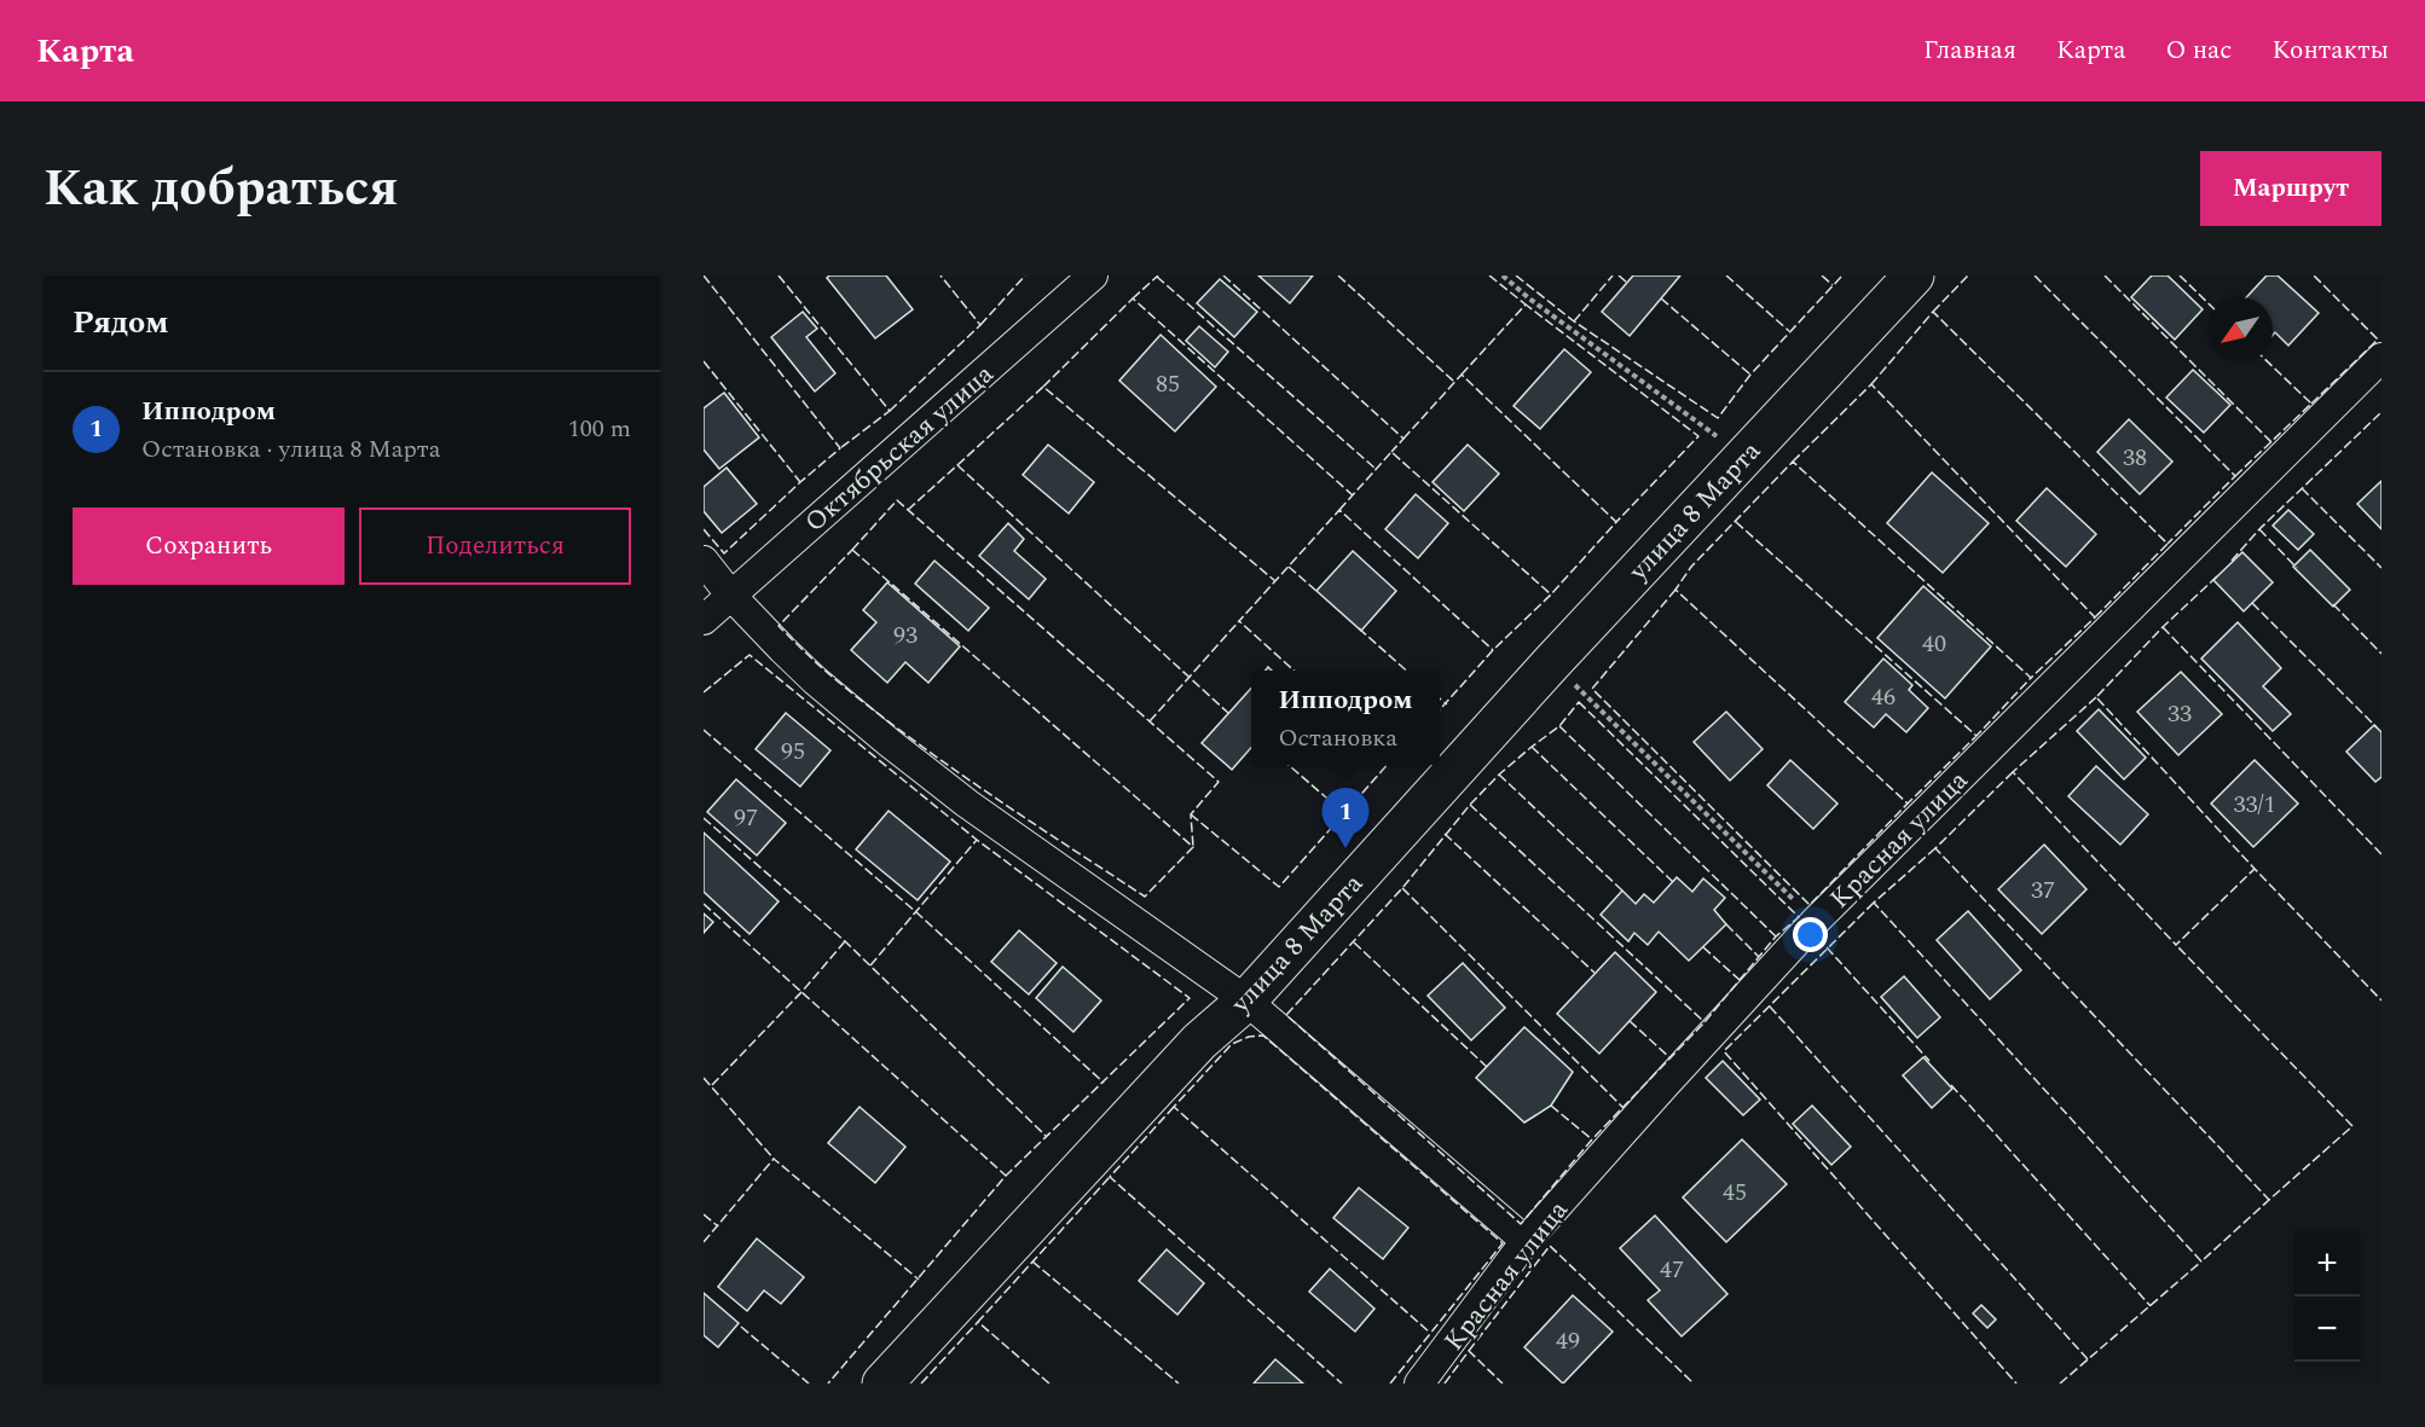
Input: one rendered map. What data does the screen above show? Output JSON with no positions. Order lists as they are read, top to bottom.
{
  "streets": {
    "main road": ["улица 8 Марта"],
    "street": ["Октябрьская улица", "Красная улица"]
  },
  "house_numbers": [
    "85",
    "38",
    "93",
    "40",
    "46",
    "33",
    "95",
    "33/1",
    "97",
    "37",
    "45",
    "47",
    "49"
  ],
  "north": "bottom left",
  "page": {
    "header": "Карта",
    "nav": [
      "Главная",
      "Карта",
      "О нас",
      "Контакты"
    ],
    "title": "Как добраться",
    "buttons": [
      "Маршрут",
      ["Сохранить", "Поделиться"]
    ],
    "heading": "Рядом",
    "list": [
      {
        "mark": "1",
        "name": "Ипподром",
        "note": "Остановка · улица 8 Марта",
        "value": "100 m"
      }
    ],
    "popup": ["Ипподром", "Остановка"],
    "pins": "1",
    "map_buttons": ["+", "−"]
  }
}
